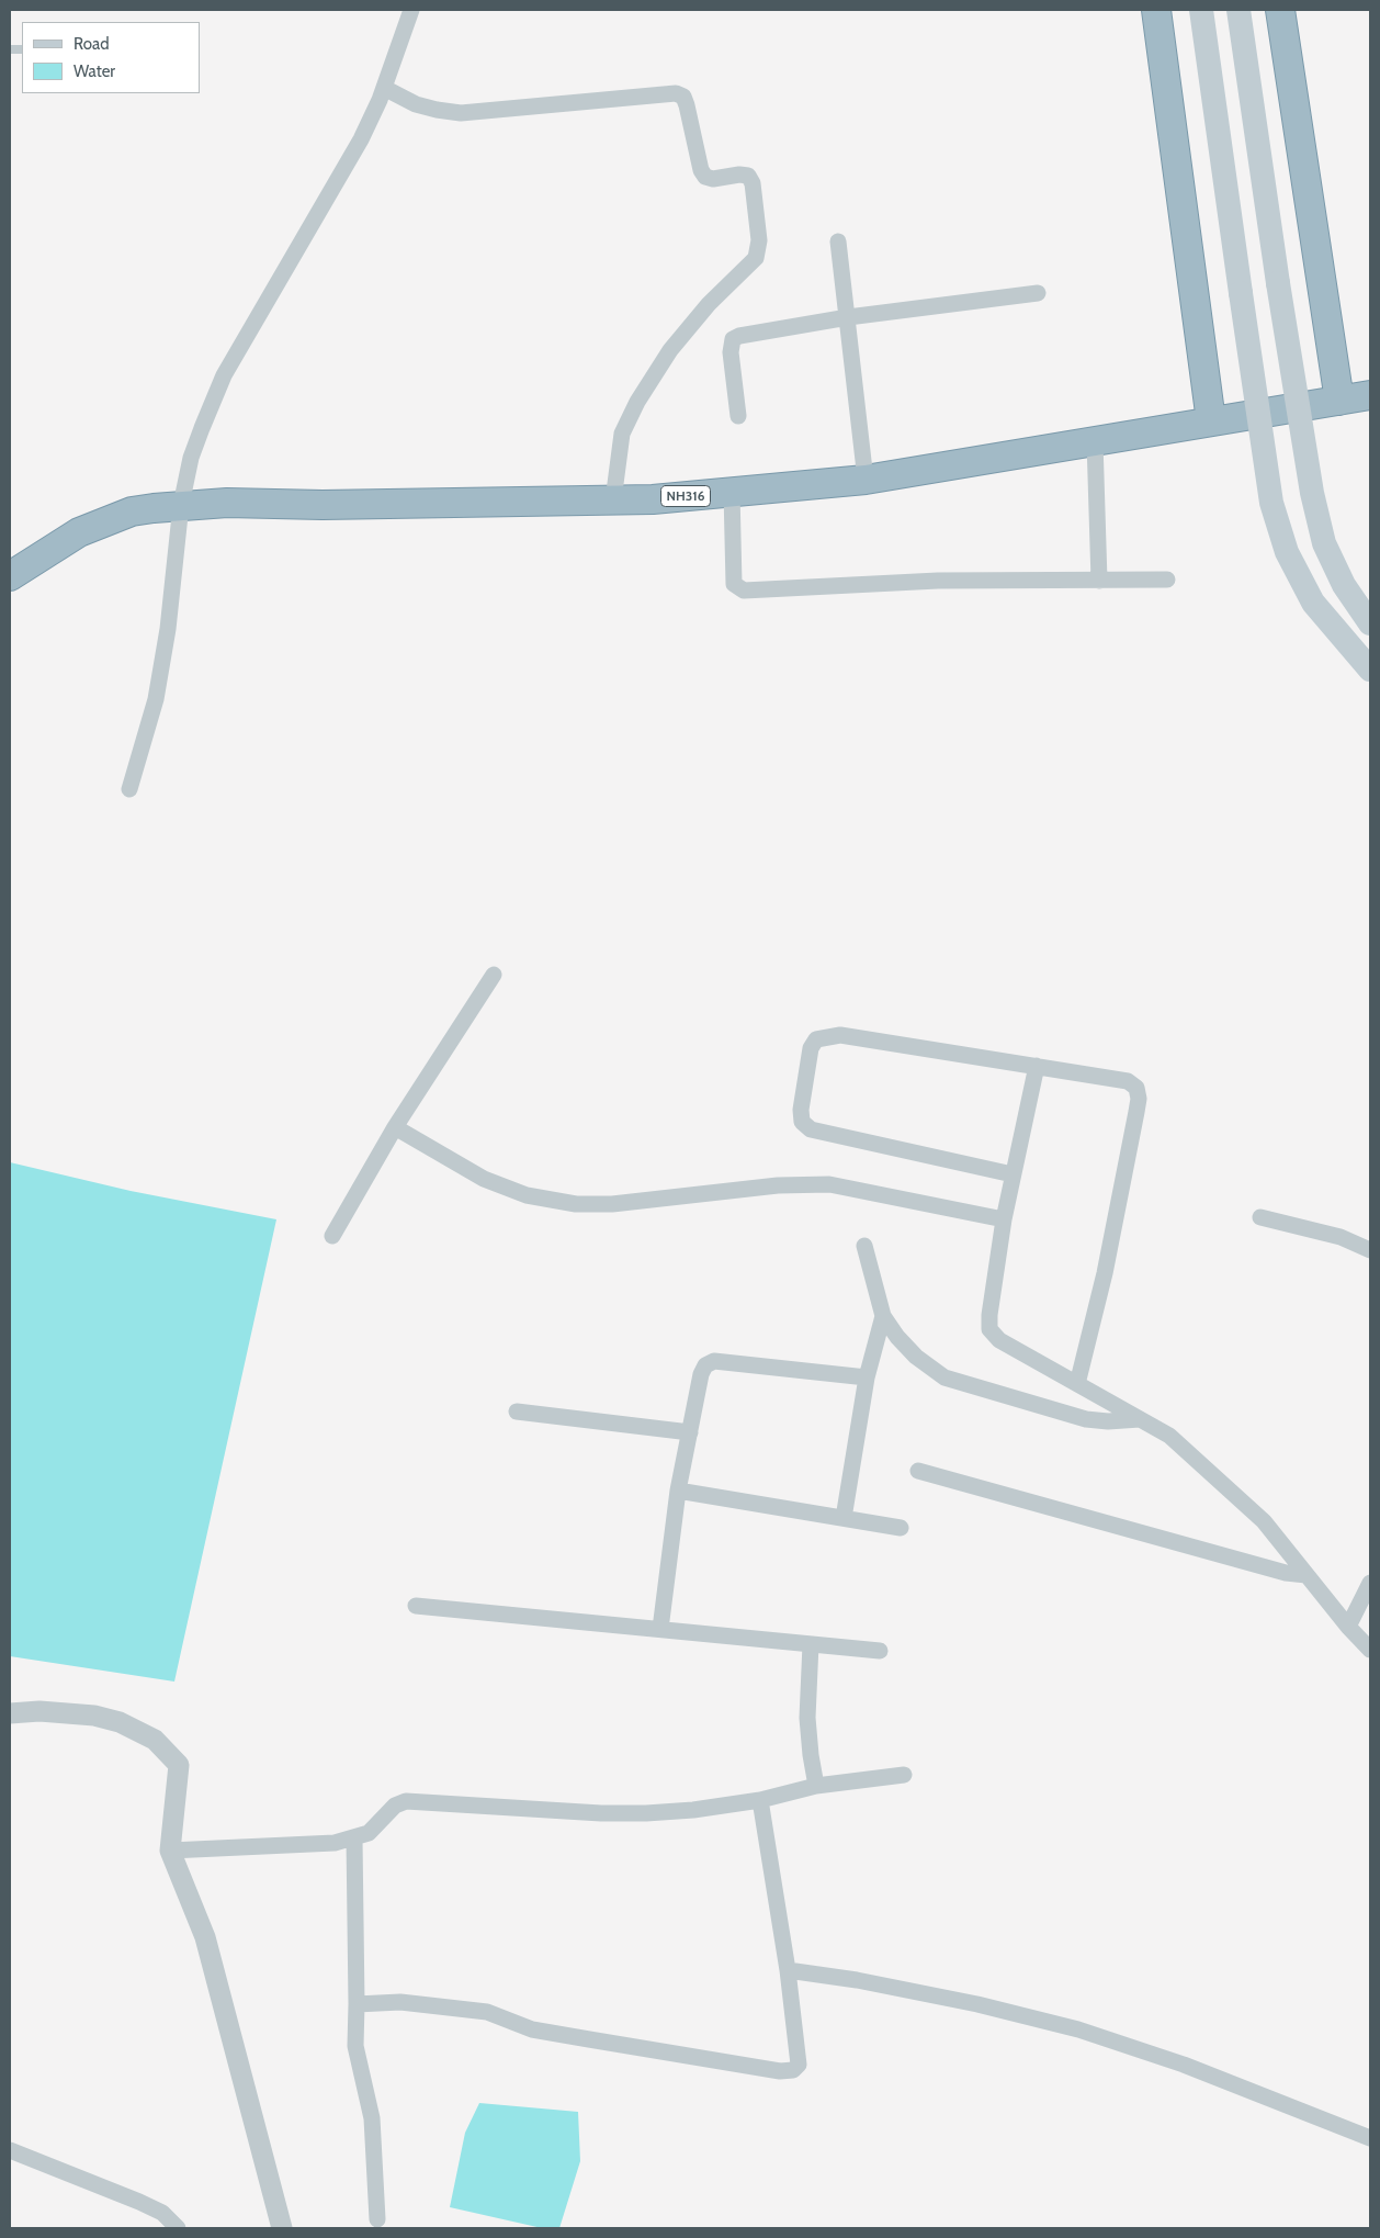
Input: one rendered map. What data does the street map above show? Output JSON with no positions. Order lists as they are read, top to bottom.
{
  "streets": {
    "highway": ["NH316"]
  },
  "legend": ["Road", "Water"]
}
